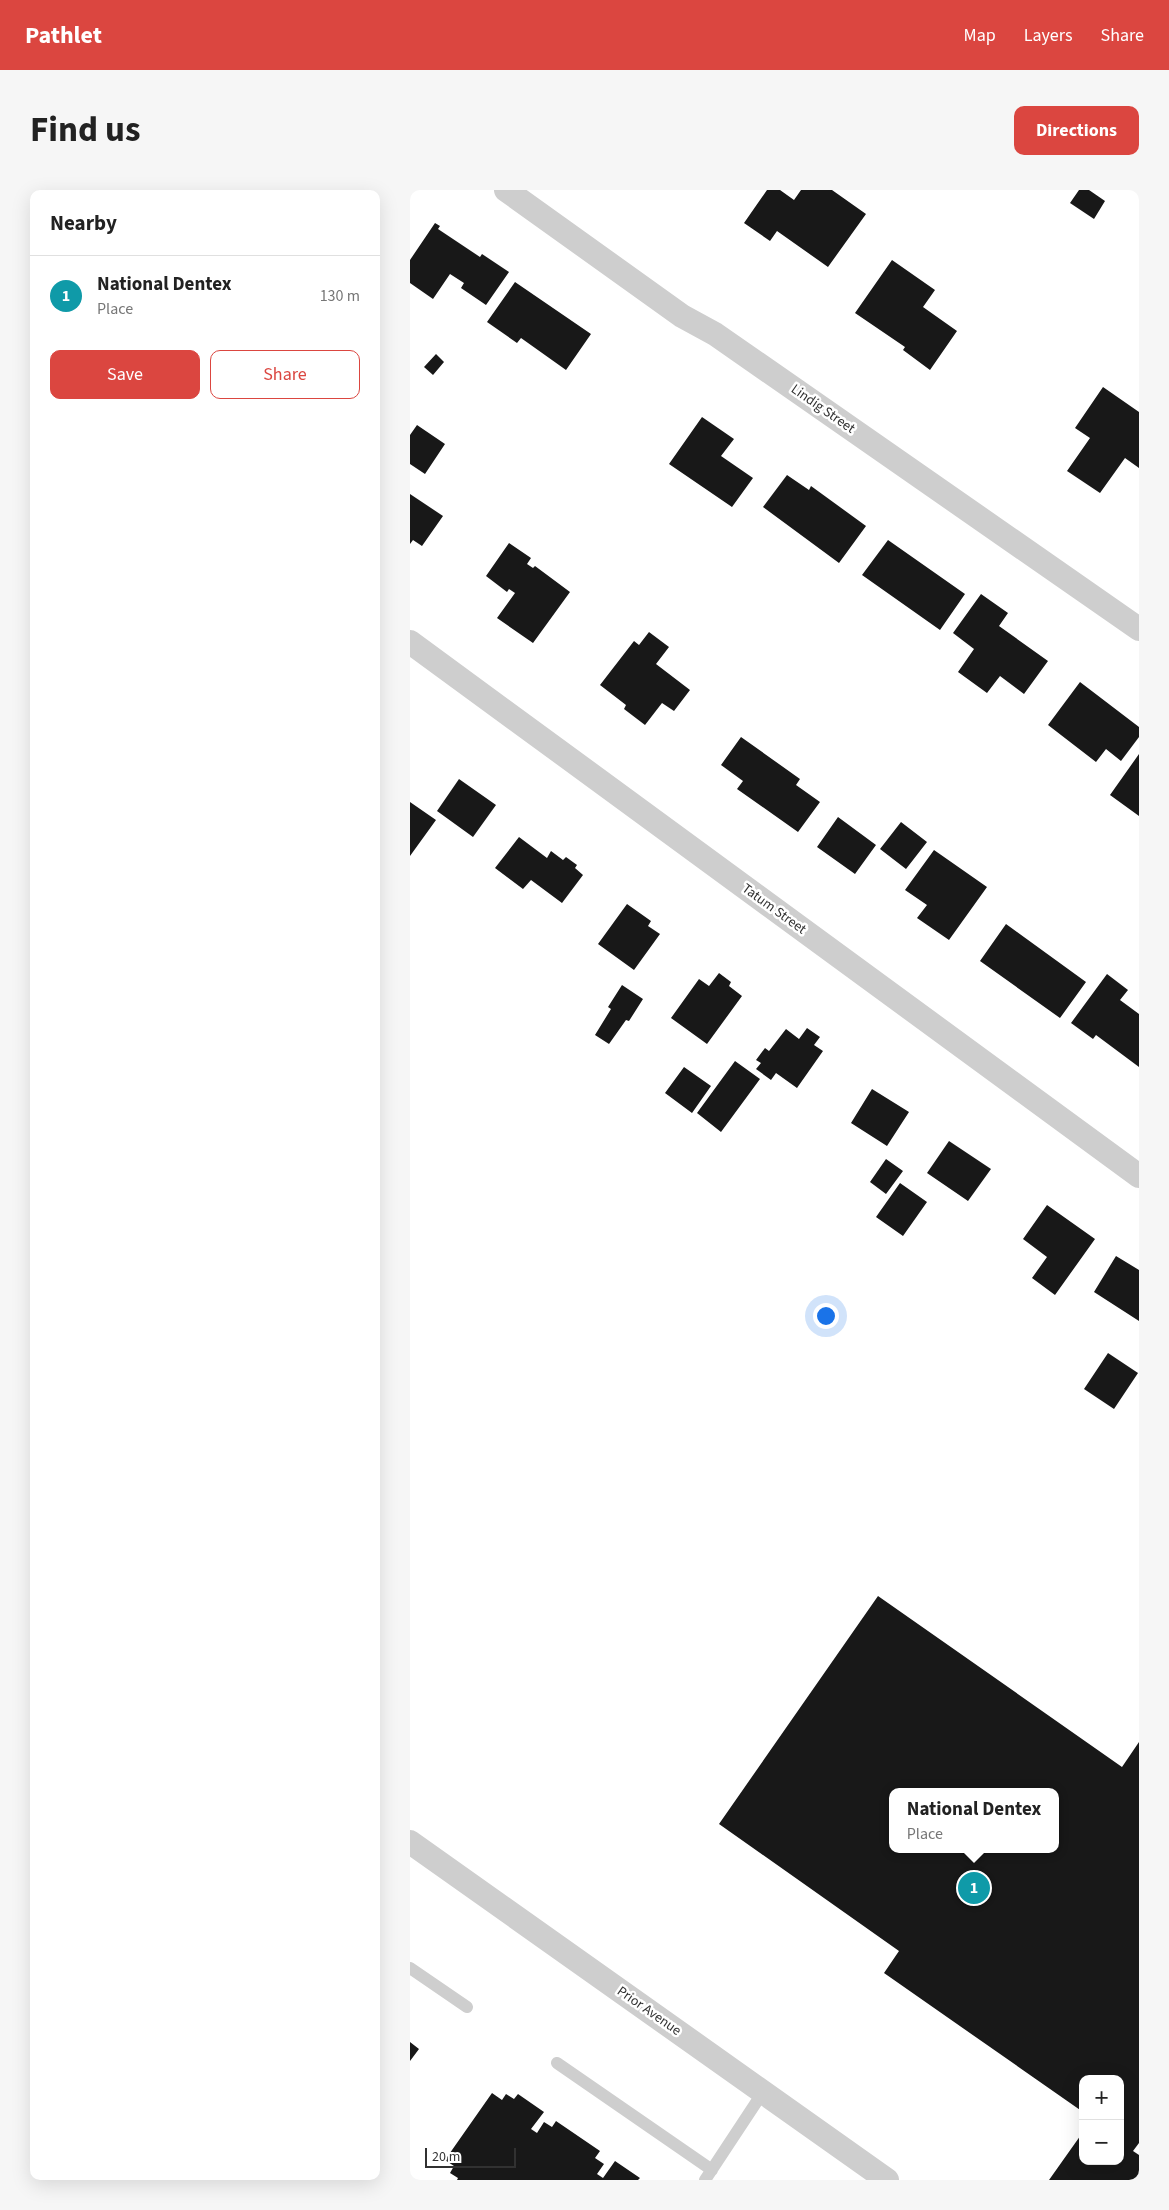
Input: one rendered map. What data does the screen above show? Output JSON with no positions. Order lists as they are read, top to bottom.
{
  "streets": {
    "street": ["Lindig Street", "Tatum Street", "Prior Avenue"]
  },
  "scale_bar": "20 m",
  "page": {
    "header": "Pathlet",
    "nav": ["Map", "Layers", "Share"],
    "title": "Find us",
    "buttons": [
      "Directions",
      ["Save", "Share"]
    ],
    "heading": "Nearby",
    "list": [
      {
        "mark": "1",
        "name": "National Dentex",
        "note": "Place",
        "value": "130 m"
      }
    ],
    "popup": ["National Dentex", "Place"],
    "pins": "1",
    "map_buttons": ["+", "−"],
    "scale": "20 m"
  }
}
